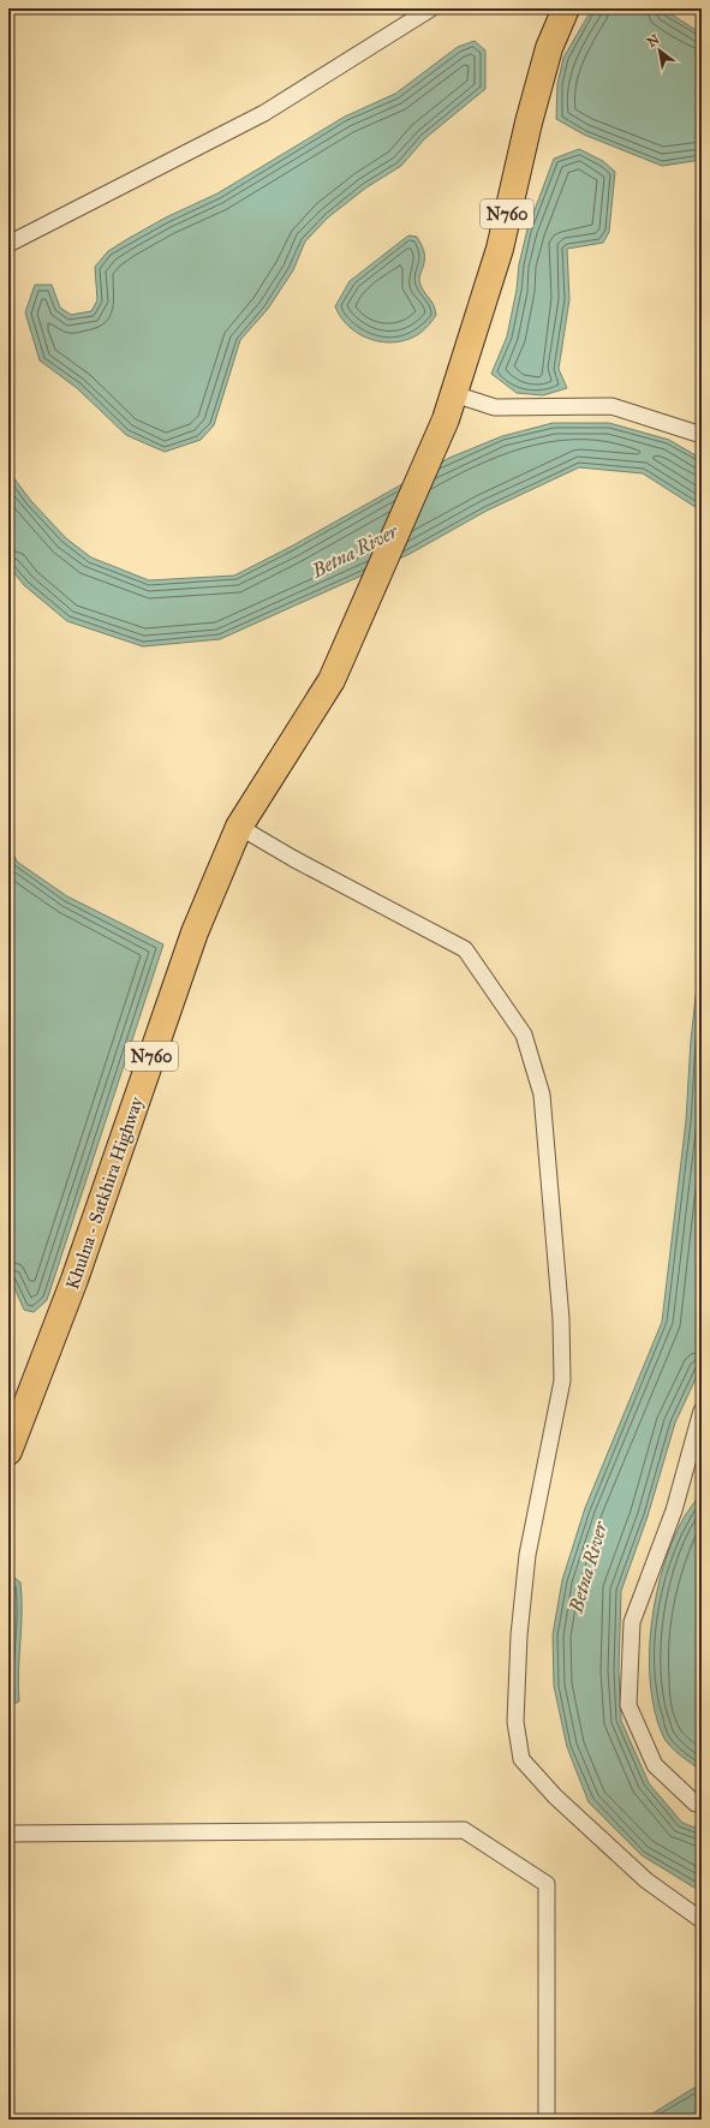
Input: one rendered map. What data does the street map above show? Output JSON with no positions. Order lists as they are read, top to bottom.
{
  "streets": {
    "highway": ["N760", "Khulna - Satkhira Highway"]
  },
  "crossings": [
    ["N760", "Khulna - Satkhira Highway"]
  ],
  "water": ["Betna River"],
  "north": "top left"
}
